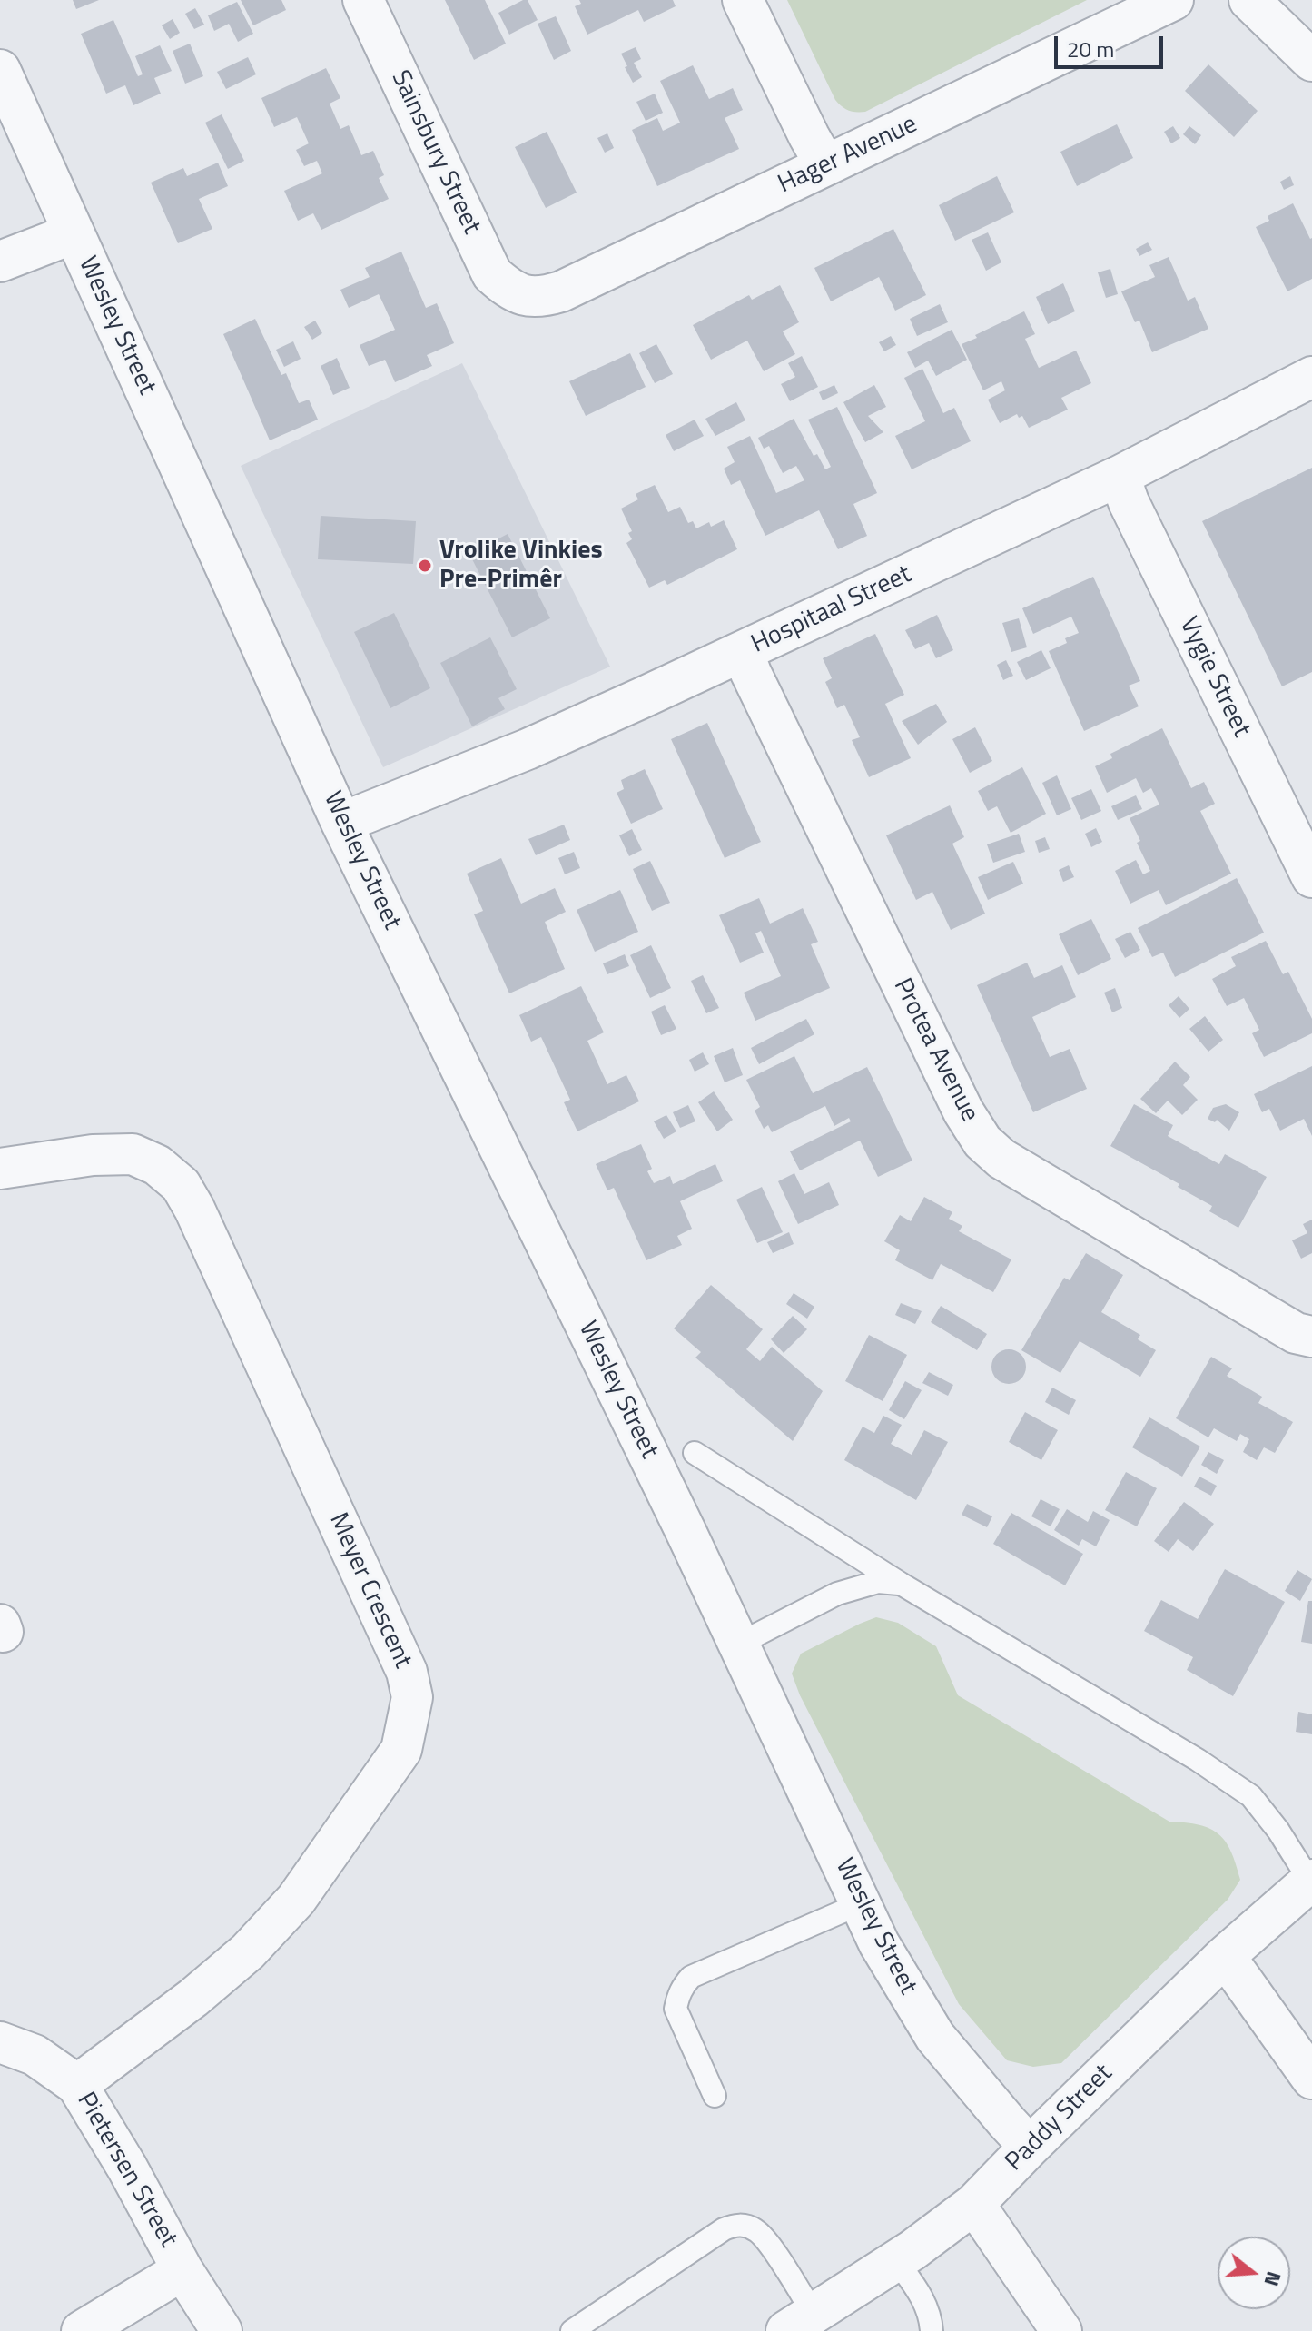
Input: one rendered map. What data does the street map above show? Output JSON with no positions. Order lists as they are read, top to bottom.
{
  "streets": {
    "street": [
      "Sainsbury Street",
      "Hager Avenue",
      "Wesley Street",
      "Hospitaal Street",
      "Vygie Street",
      "Protea Avenue",
      "Meyer Crescent",
      "Paddy Street",
      "Pietersen Street"
    ]
  },
  "crossings": [
    ["Sainsbury Street", "Hager Avenue"],
    ["Wesley Street", "Hospitaal Street"],
    ["Wesley Street", "Paddy Street"],
    ["Hospitaal Street", "Vygie Street"],
    ["Hospitaal Street", "Protea Avenue"],
    ["Meyer Crescent", "Pietersen Street"]
  ],
  "places": ["Vrolike Vinkies Pre-Primêr"],
  "scale_bar": "20 m",
  "north": "right"
}
